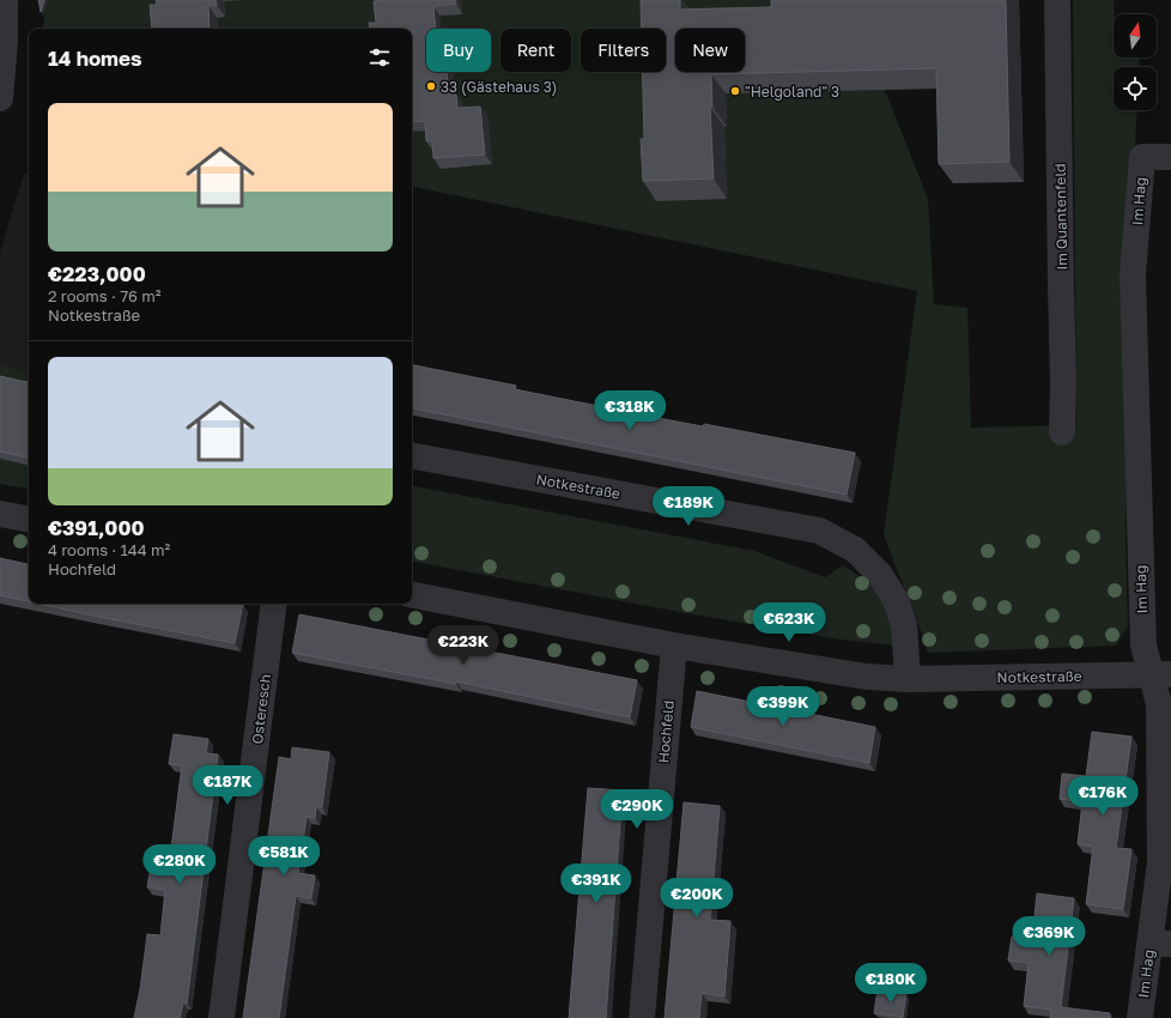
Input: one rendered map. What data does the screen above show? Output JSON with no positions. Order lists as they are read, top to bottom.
{
  "streets": {
    "street": [
      "Im Hag",
      "Im Quantenfeld",
      "Notkestraße",
      "Osteresch",
      "Hochfeld"
    ]
  },
  "crossings": [
    ["Im Hag", "Notkestraße"],
    ["Notkestraße", "Hochfeld"]
  ],
  "places": ["33 (Gästehaus 3)", "\"Helgoland\" 3"],
  "north": "top",
  "page": {
    "chip": [
      "Buy",
      "Rent",
      "Filters",
      "New"
    ],
    "heading": "14 homes",
    "list": [
      {
        "name": "€223,000",
        "note": "2 rooms · 76 m² · Notkestraße"
      },
      {
        "name": "€391,000",
        "note": "4 rooms · 144 m² · Hochfeld"
      }
    ],
    "price": [
      "€318K",
      "€189K",
      "€623K",
      "€223K",
      "€399K",
      "€187K",
      "€176K",
      "€290K",
      "€581K",
      "€280K",
      "€391K",
      "€200K",
      "€369K",
      "€180K"
    ]
  }
}
